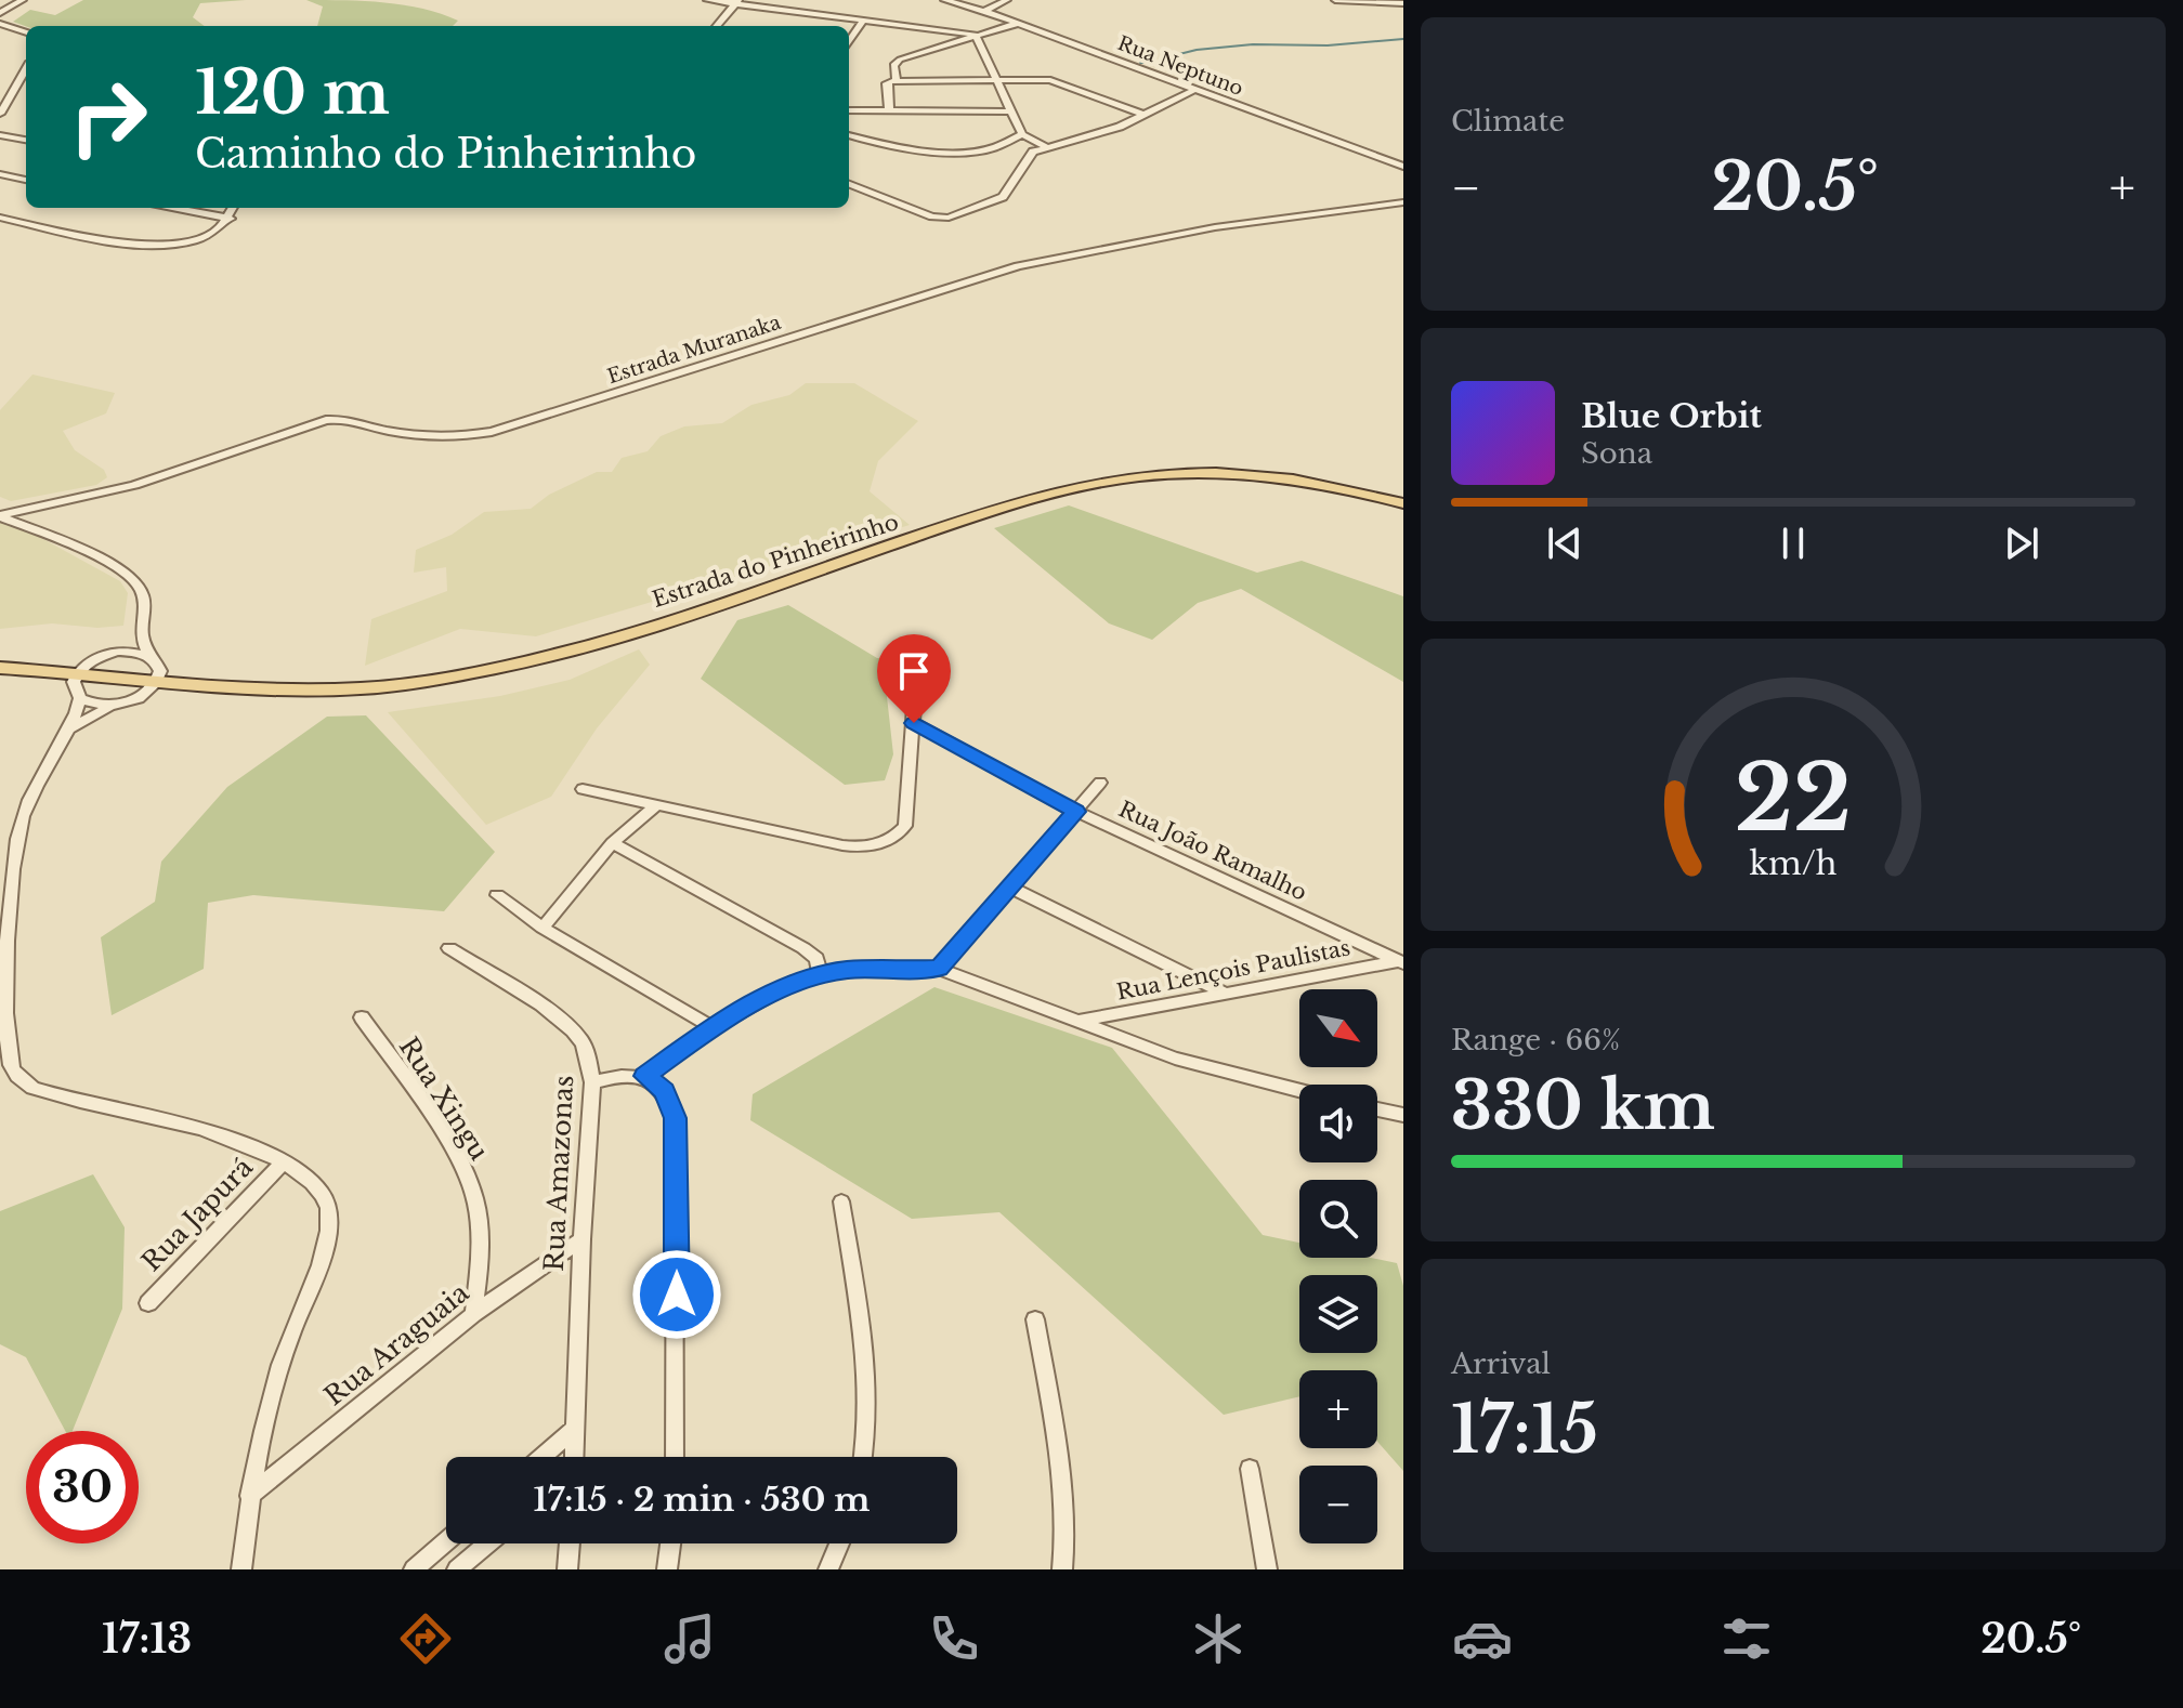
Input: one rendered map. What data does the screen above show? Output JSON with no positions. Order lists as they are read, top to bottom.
{
  "streets": {
    "main road": ["Estrada do Pinheirinho"],
    "street": [
      "Rua Neptuno",
      "Estrada Muranaka",
      "Rua João Ramalho",
      "Rua Lençois Paulistas",
      "Rua Xingu",
      "Rua Amazonas",
      "Rua Japurá",
      "Rua Araguaia"
    ]
  },
  "crossings": [
    ["Rua João Ramalho", "Rua Lençois Paulistas"],
    ["Rua Xingu", "Rua Araguaia"],
    ["Rua Amazonas", "Rua Araguaia"]
  ],
  "north": "bottom right",
  "page": {
    "tile": [
      "Climate",
      ["Range · 66%", "330 km"],
      ["Arrival", "17:15"]
    ],
    "turn": ["120 m", "Caminho do Pinheirinho"],
    "heat": ["−", "20.5°", "+"],
    "song": ["Blue Orbit", "Sona"],
    "map_buttons": ["+", "−"],
    "limit": "30",
    "trip": "17:15 · 2 min · 530 m",
    "tabs": ["17:13", "20.5°"],
    "gauge": ["22", "km/h"]
  }
}
